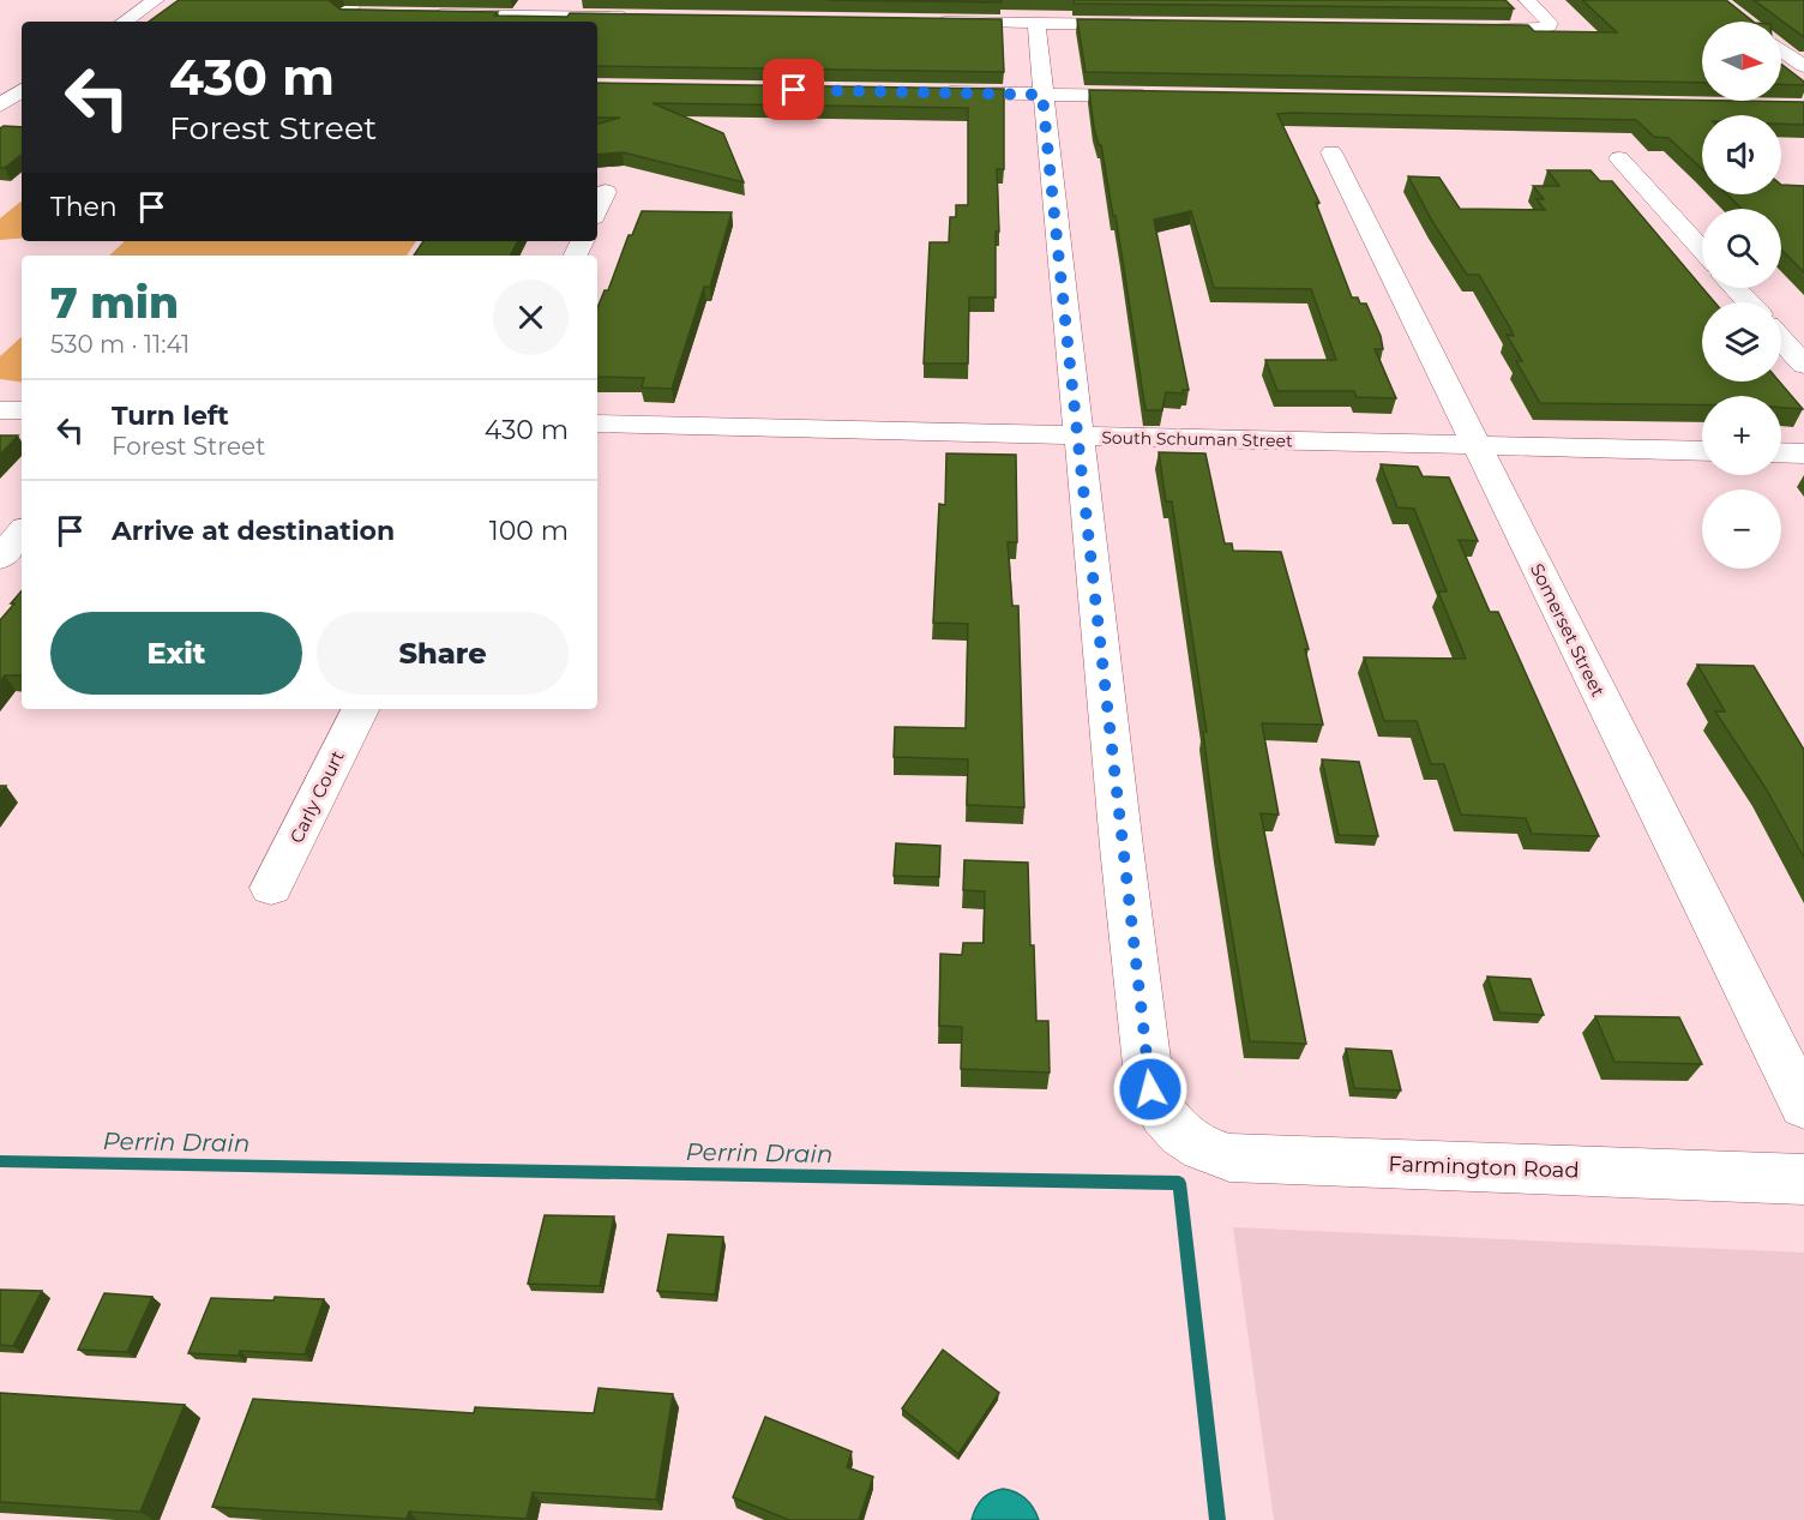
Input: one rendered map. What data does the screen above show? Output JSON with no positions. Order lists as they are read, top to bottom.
{
  "streets": {
    "street": [
      "South Schuman Street",
      "Somerset Street",
      "Carly Court",
      "Farmington Road"
    ]
  },
  "crossings": [
    ["South Schuman Street", "Somerset Street"],
    ["South Schuman Street", "Farmington Road"]
  ],
  "water": ["Perrin Drain"],
  "north": "right",
  "page": {
    "map_buttons": ["+", "−"],
    "turn": ["430 m", "Forest Street"],
    "then": "Then",
    "heading": ["7 min", "530 m · 11:41"],
    "list": [
      {
        "name": "Turn left",
        "note": "Forest Street",
        "value": "430 m"
      },
      {
        "name": "Arrive at destination",
        "value": "100 m"
      }
    ],
    "buttons": ["Exit", "Share"]
  }
}
